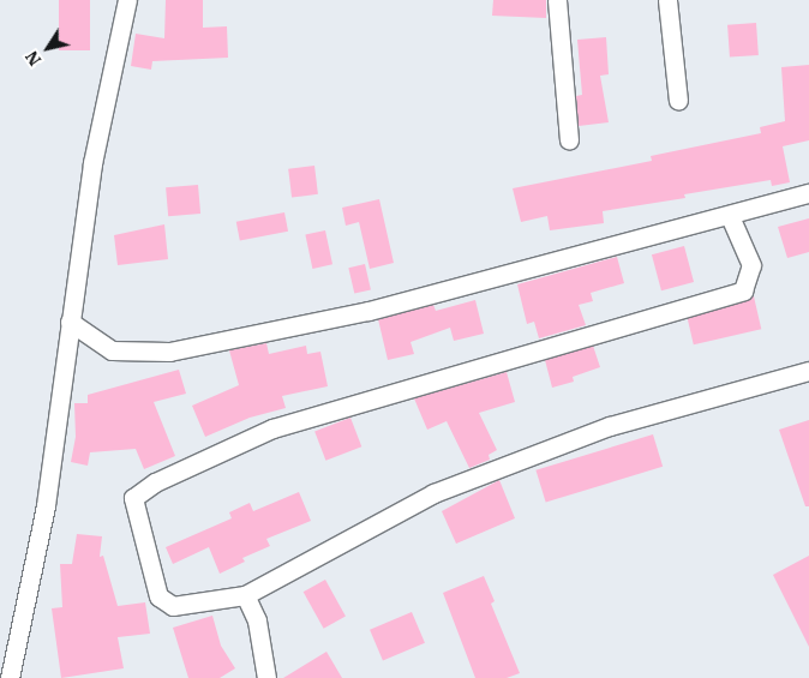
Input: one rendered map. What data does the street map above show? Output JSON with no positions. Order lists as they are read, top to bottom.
{
  "north": "bottom left"
}
